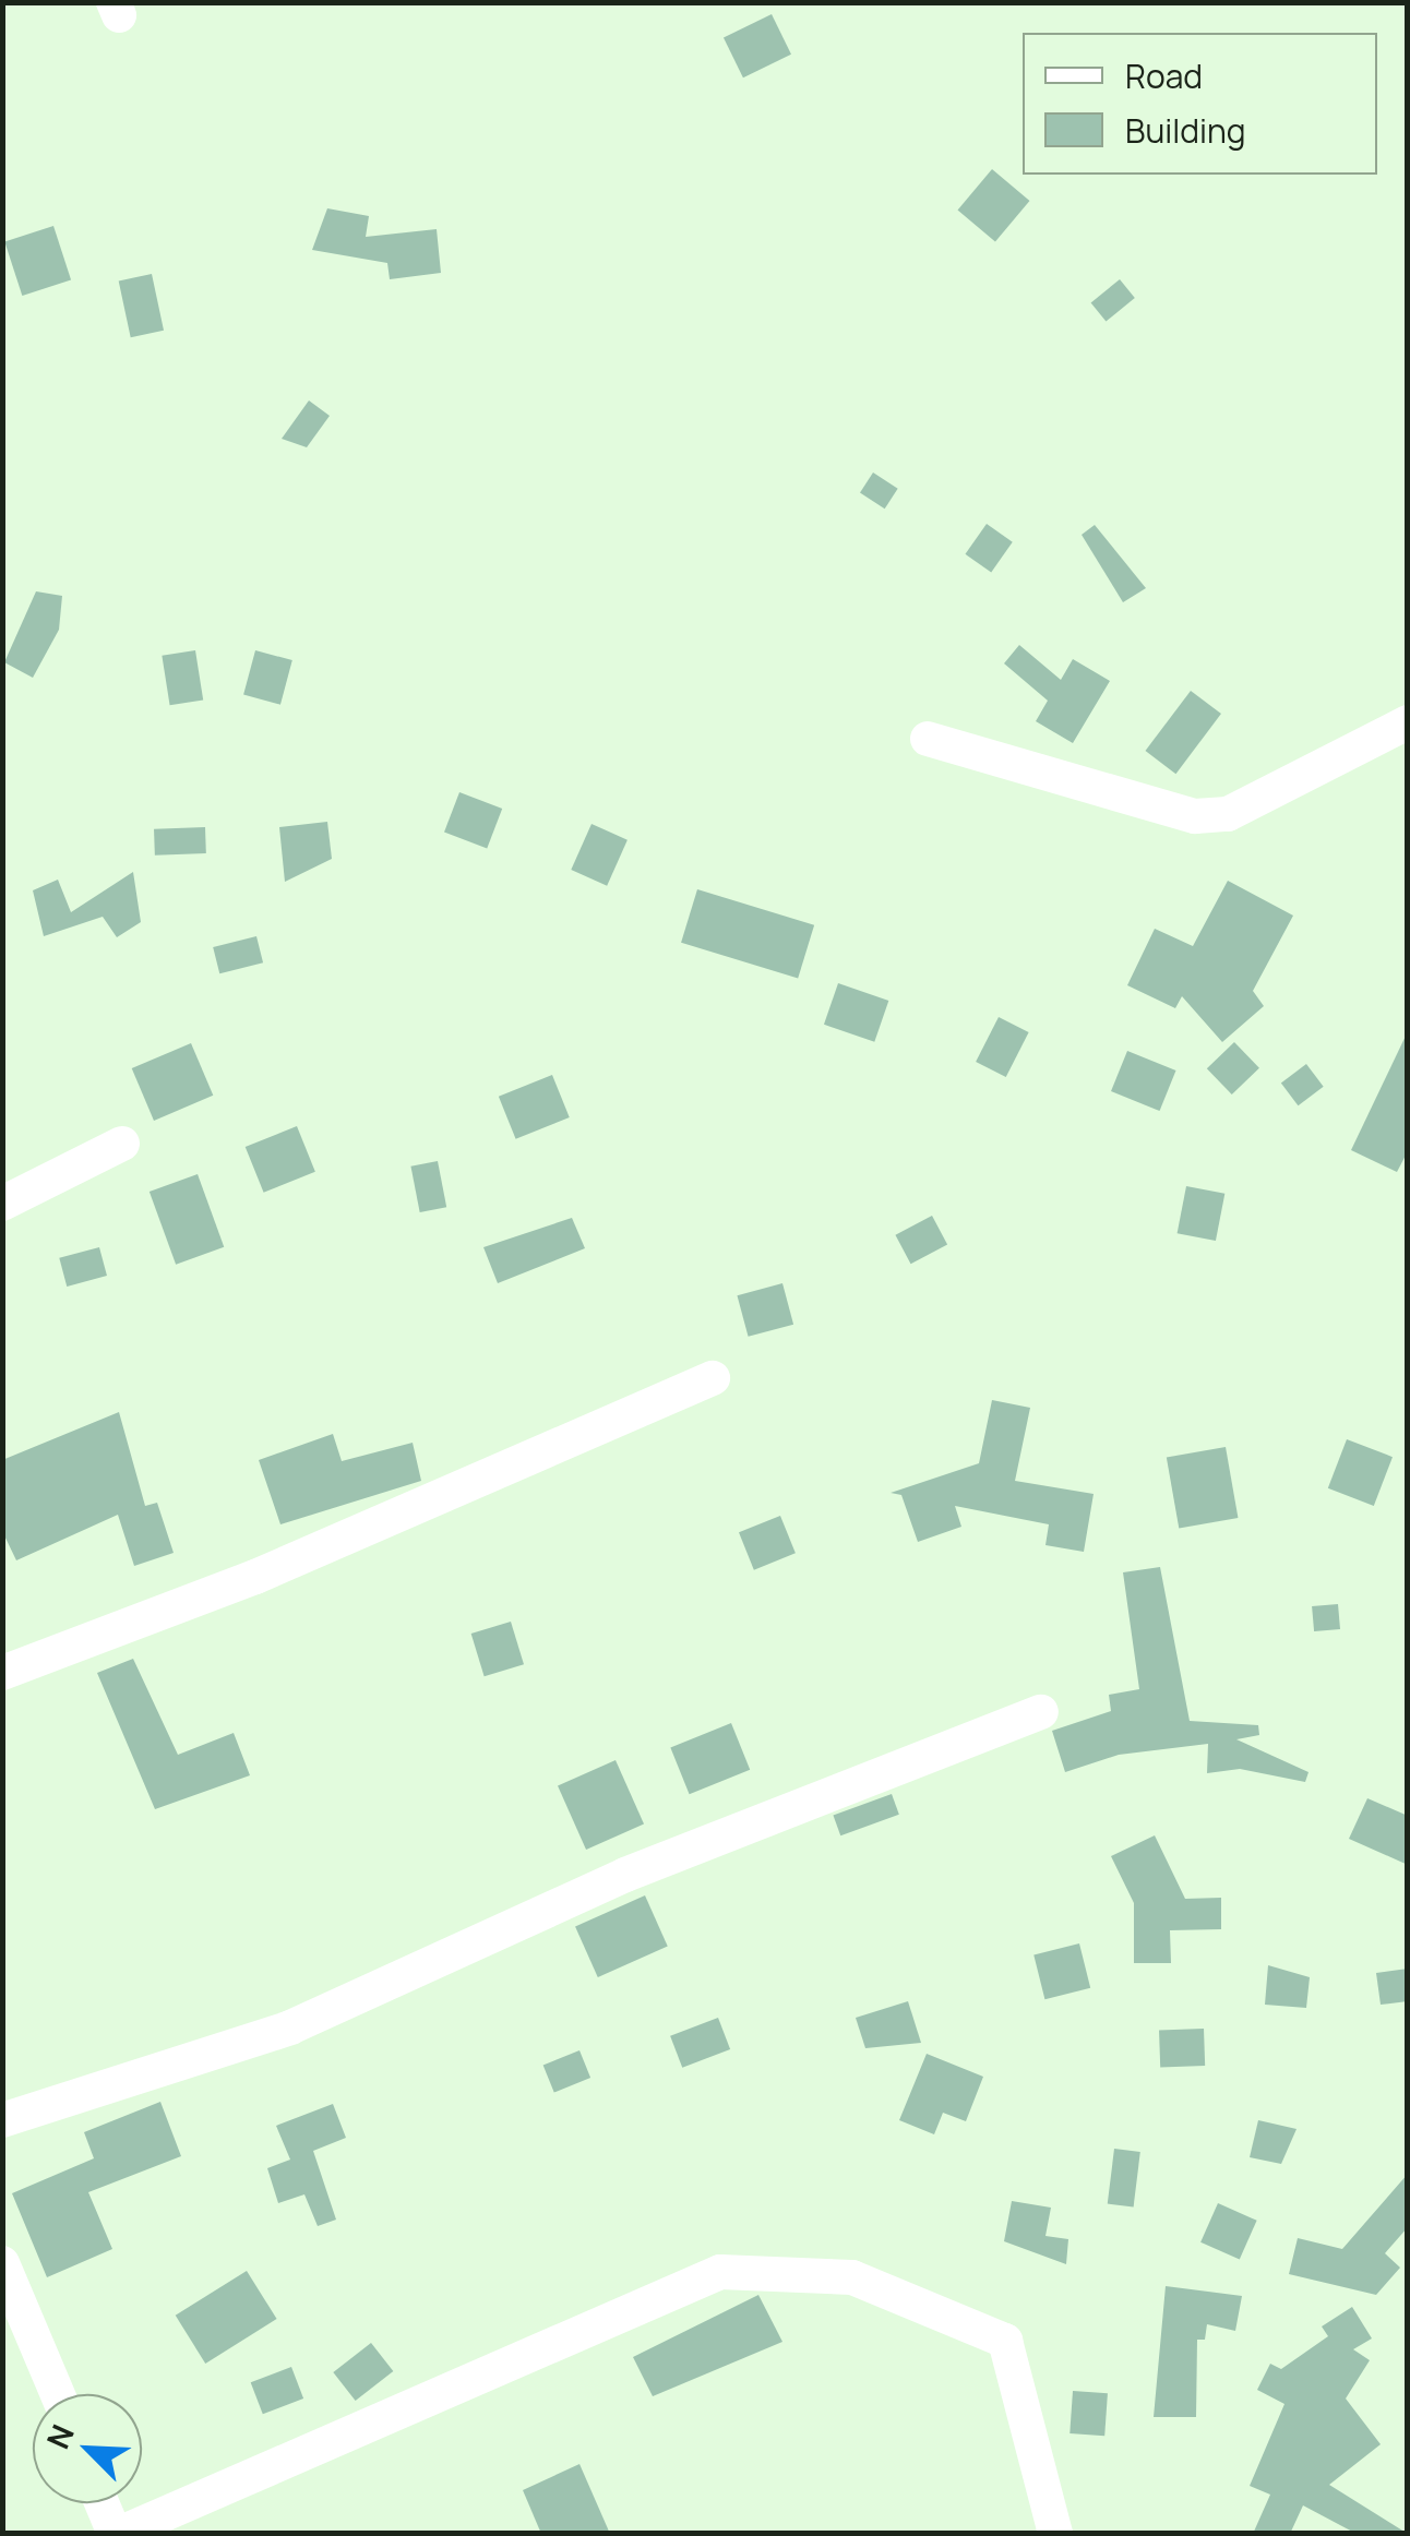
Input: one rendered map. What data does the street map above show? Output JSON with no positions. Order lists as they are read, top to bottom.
{
  "legend": ["Road", "Building"],
  "north": "top left"
}
